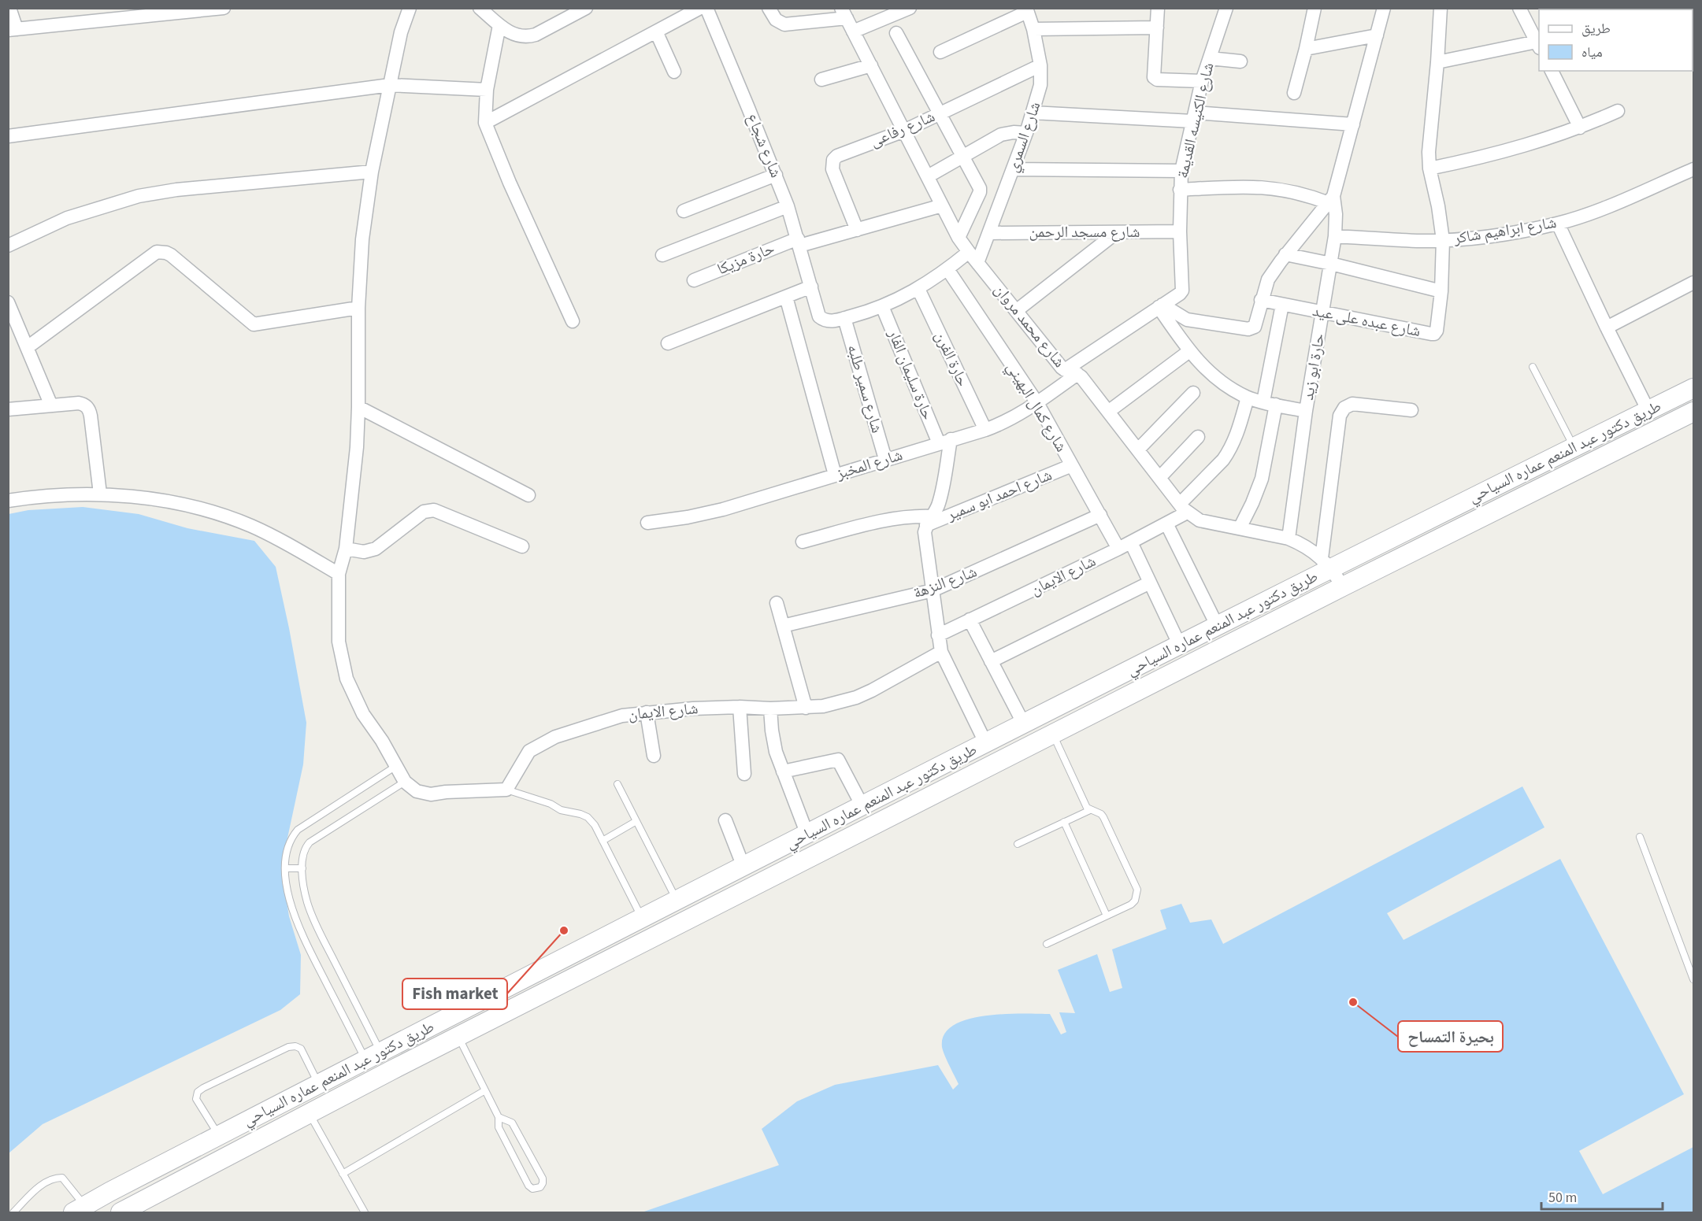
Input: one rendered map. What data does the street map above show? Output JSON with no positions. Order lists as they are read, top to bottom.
{
  "streets": {
    "main road": ["طريق دكتور عبد المنعم عماره السياحي"],
    "street": [
      "شارع الكنيسه القديمة",
      "شارع رفاعى",
      "شارع السمري",
      "شارع شجاع",
      "شارع ابراهيم شاكر",
      "شارع مسجد الرحمن",
      "حارة مزيكا",
      "شارع عبده على عيد",
      "شارع محمد مروان",
      "حارة الفرن",
      "حارة ابو زيد",
      "حارة سليمان الفار",
      "شارع سمير طلبه",
      "شارع كمال البهيني",
      "شارع المخبز",
      "شارع احمد ابو سمير",
      "شارع الايمان",
      "شارع النزهة"
    ]
  },
  "crossings": [
    ["شارع الكنيسه القديمة", "شارع مسجد الرحمن"],
    ["شارع الكنيسه القديمة", "شارع محمد مروان"],
    ["شارع رفاعى", "شارع السمري"],
    ["شارع رفاعى", "حارة مزيكا"],
    ["شارع رفاعى", "شارع محمد مروان"],
    ["شارع السمري", "شارع مسجد الرحمن"],
    ["شارع السمري", "شارع محمد مروان"],
    ["شارع شجاع", "حارة مزيكا"],
    ["شارع شجاع", "شارع محمد مروان"],
    ["شارع شجاع", "حارة الفرن"],
    ["شارع شجاع", "حارة سليمان الفار"],
    ["شارع شجاع", "شارع سمير طلبه"],
    ["شارع شجاع", "شارع كمال البهيني"],
    ["شارع ابراهيم شاكر", "شارع عبده على عيد"],
    ["شارع ابراهيم شاكر", "حارة ابو زيد"],
    ["حارة مزيكا", "شارع محمد مروان"],
    ["شارع عبده على عيد", "حارة ابو زيد"],
    ["شارع محمد مروان", "حارة ابو زيد"],
    ["شارع محمد مروان", "طريق دكتور عبد المنعم عماره السياحي"],
    ["شارع محمد مروان", "شارع المخبز"],
    ["شارع محمد مروان", "شارع الايمان"],
    ["حارة الفرن", "شارع المخبز"],
    ["حارة سليمان الفار", "شارع المخبز"],
    ["شارع سمير طلبه", "شارع المخبز"],
    ["شارع كمال البهيني", "شارع المخبز"],
    ["شارع كمال البهيني", "شارع احمد ابو سمير"],
    ["شارع كمال البهيني", "شارع الايمان"],
    ["شارع كمال البهيني", "شارع النزهة"]
  ],
  "places": ["Fish market", "بحيرة التمساح"],
  "legend": ["طريق", "مياه"],
  "scale_bar": "50 m"
}
